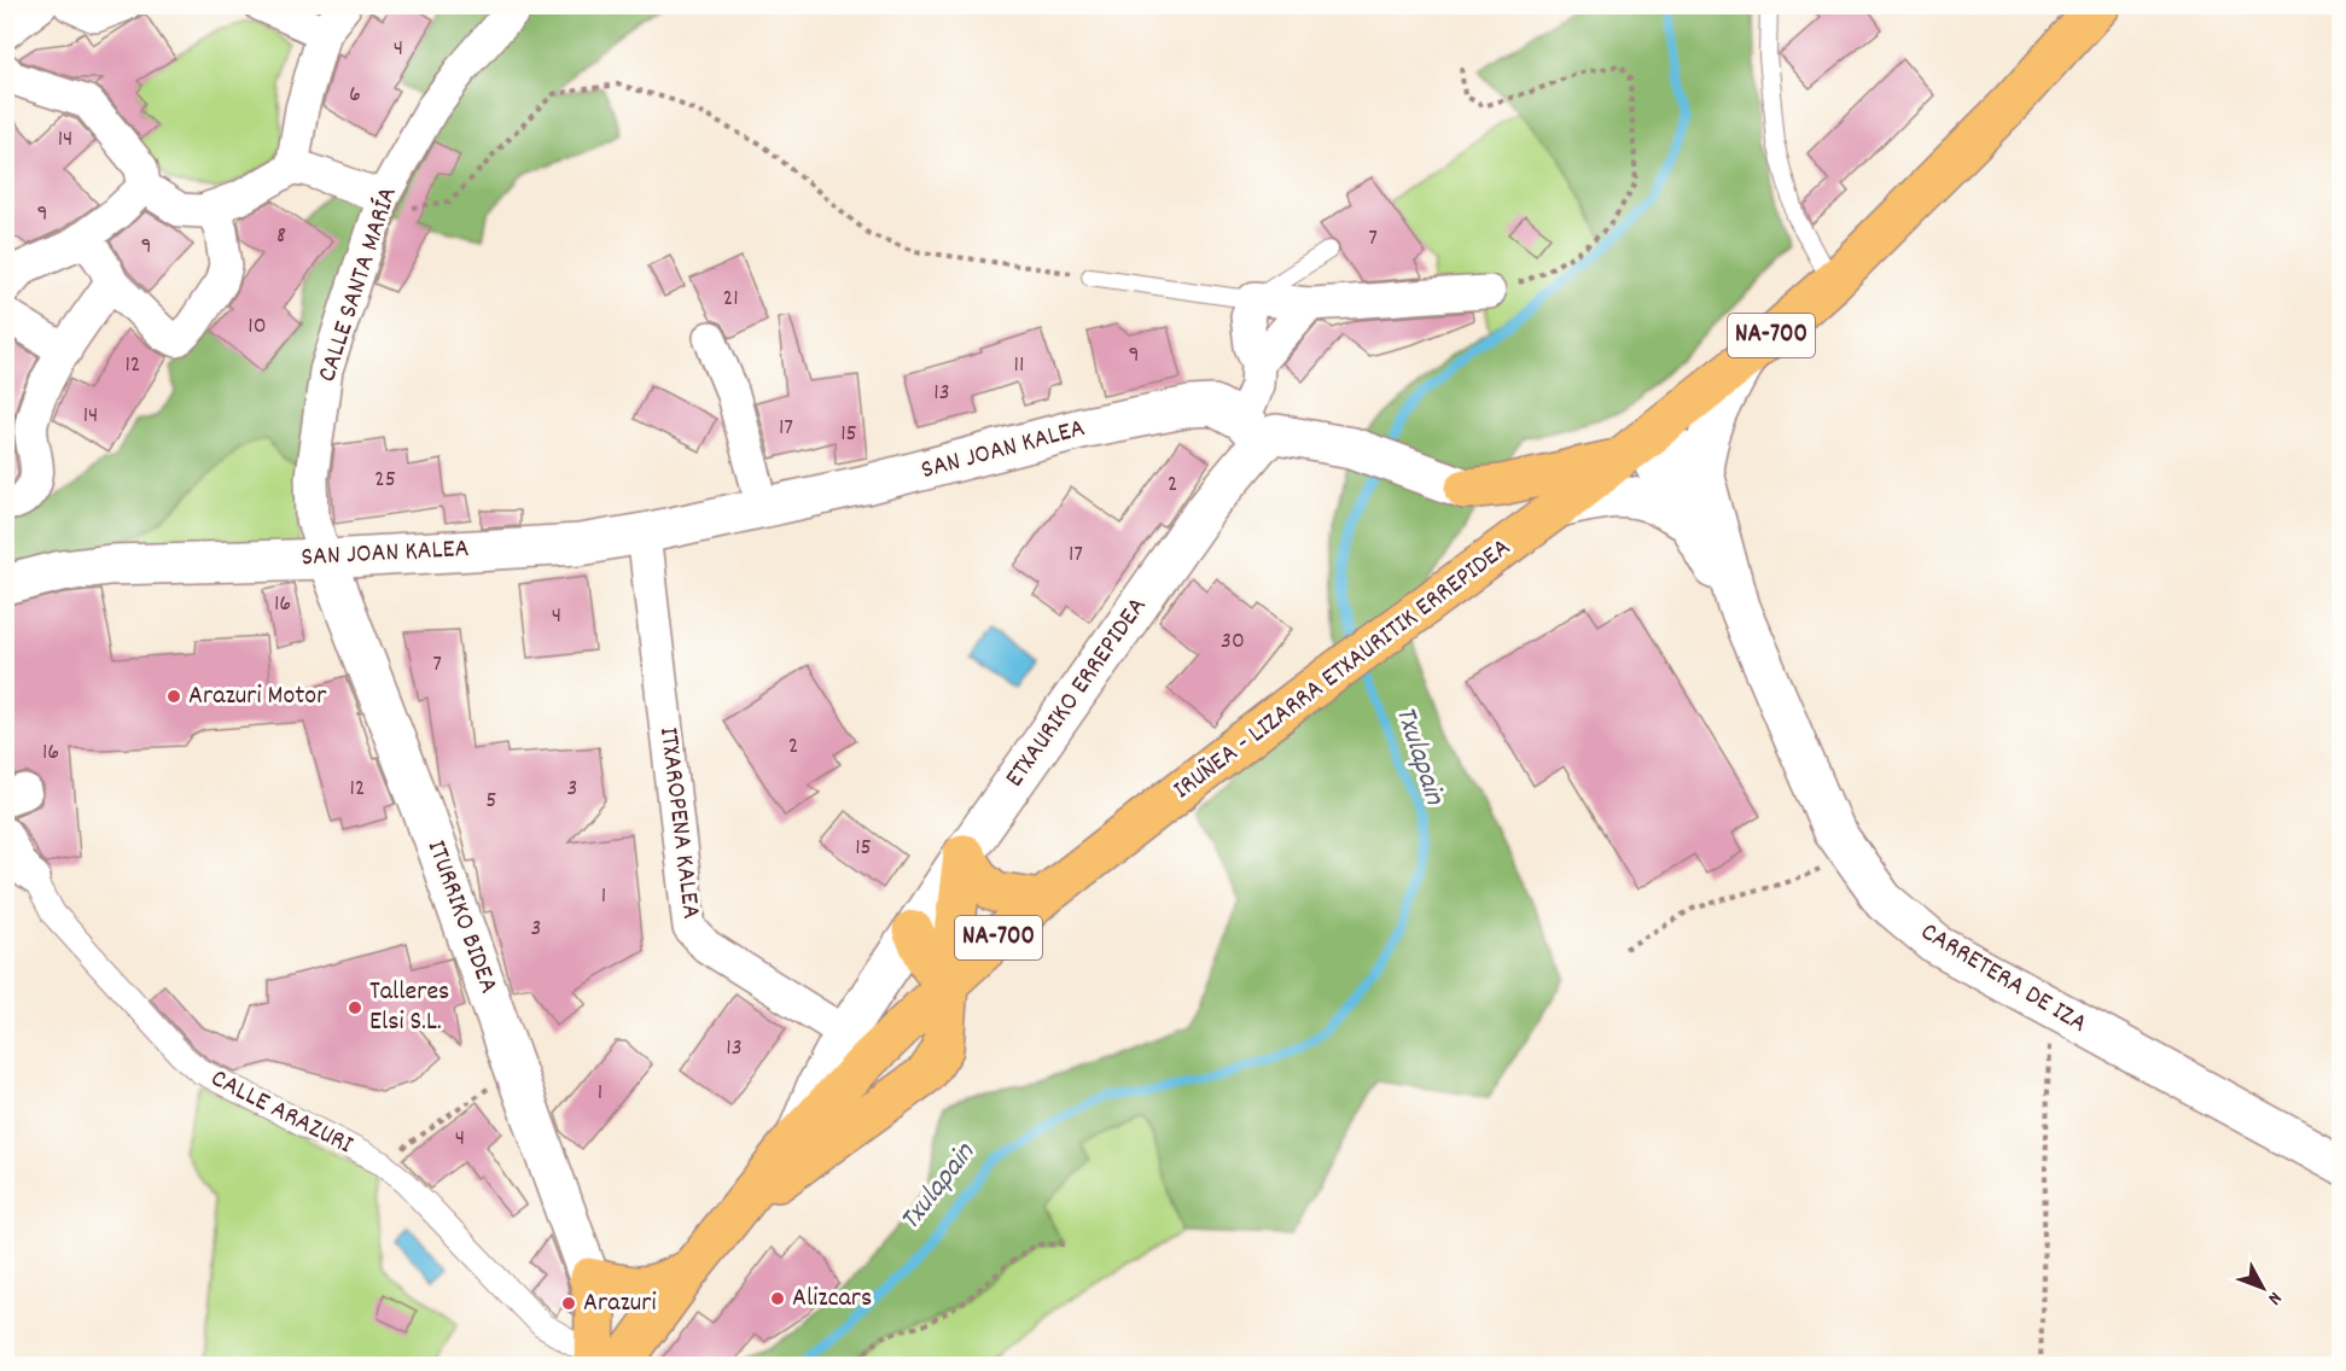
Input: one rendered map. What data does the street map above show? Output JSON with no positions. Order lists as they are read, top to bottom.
{
  "streets": {
    "main road": ["NA-700", "IRUÑEA - LIZARRA ETXAURITIK ERREPIDEA"],
    "street": [
      "CALLE SANTA MARÍA",
      "SAN JOAN KALEA",
      "ETXAURIKO ERREPIDEA",
      "ITXAROPENA KALEA",
      "ITURRIKO BIDEA",
      "CARRETERA DE IZA",
      "CALLE ARAZURI"
    ]
  },
  "crossings": [
    ["CALLE SANTA MARÍA", "SAN JOAN KALEA"],
    ["CALLE SANTA MARÍA", "ITURRIKO BIDEA"],
    ["SAN JOAN KALEA", "ETXAURIKO ERREPIDEA"],
    ["SAN JOAN KALEA", "ITXAROPENA KALEA"],
    ["SAN JOAN KALEA", "ITURRIKO BIDEA"],
    ["IRUÑEA - LIZARRA ETXAURITIK ERREPIDEA", "ETXAURIKO ERREPIDEA"],
    ["IRUÑEA - LIZARRA ETXAURITIK ERREPIDEA", "CARRETERA DE IZA"],
    ["IRUÑEA - LIZARRA ETXAURITIK ERREPIDEA", "CALLE ARAZURI"],
    ["ETXAURIKO ERREPIDEA", "ITXAROPENA KALEA"]
  ],
  "water": ["Txulapain"],
  "places": [
    "Arazuri Motor",
    "Talleres Elsi S.L.",
    "Alizcars",
    "Arazuri"
  ],
  "house_numbers": [
    "4",
    "6",
    "14",
    "9",
    "8",
    "7",
    "9",
    "21",
    "10",
    "9",
    "12",
    "11",
    "13",
    "14",
    "17",
    "15",
    "25",
    "2",
    "17",
    "16",
    "4",
    "30",
    "7",
    "2",
    "16",
    "12",
    "3",
    "5",
    "15",
    "1",
    "3",
    "13",
    "1",
    "4"
  ],
  "north": "bottom right"
}
